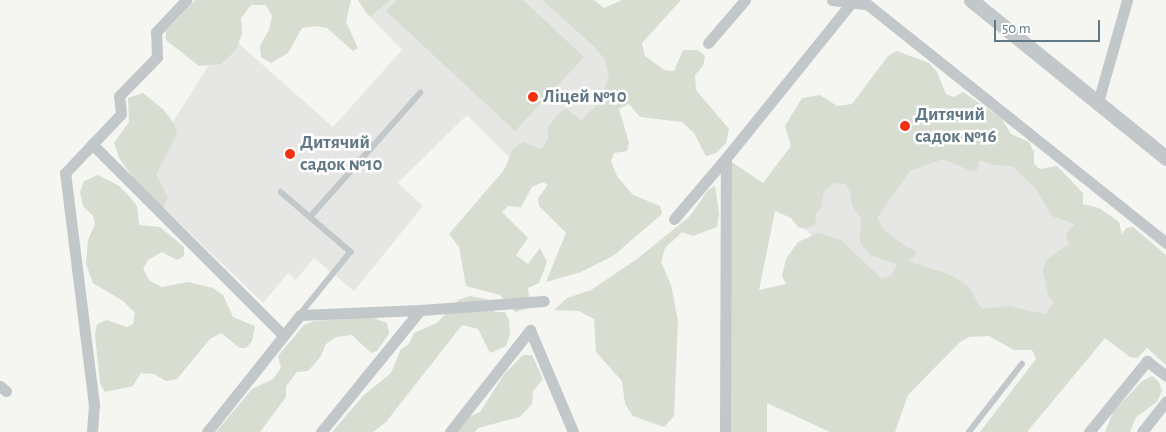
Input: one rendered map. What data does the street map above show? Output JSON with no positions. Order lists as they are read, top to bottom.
{
  "places": ["Ліцей №10", "Дитячий садок №16", "Дитячий садок №10"],
  "scale_bar": "50 m"
}
